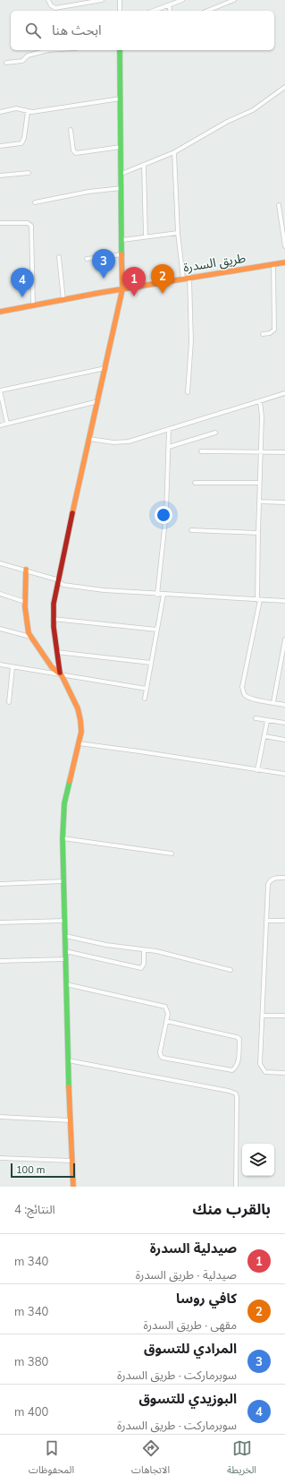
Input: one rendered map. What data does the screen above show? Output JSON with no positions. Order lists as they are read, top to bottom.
{
  "streets": {
    "street": ["طريق السدرة"]
  },
  "scale_bar": "100 m",
  "page": {
    "search": "ابحث هنا",
    "pins": [
      "3",
      "2",
      "1",
      "4"
    ],
    "scale": "100 m",
    "heading": ["بالقرب منك", "النتائج: 4"],
    "list": [
      {
        "mark": "1",
        "name": "صيدلية السدرة",
        "note": "صيدلية · طريق السدرة",
        "value": "340 m"
      },
      {
        "mark": "2",
        "name": "كافي روسا",
        "note": "مقهى · طريق السدرة",
        "value": "340 m"
      },
      {
        "mark": "3",
        "name": "المرادي للتسوق",
        "note": "سوبرماركت · طريق السدرة",
        "value": "380 m"
      },
      {
        "mark": "4",
        "name": "البوزيدي للتسوق",
        "note": "سوبرماركت · طريق السدرة",
        "value": "400 m"
      }
    ],
    "nav": ["الخريطة", "الاتجاهات", "المحفوظات"]
  }
}
